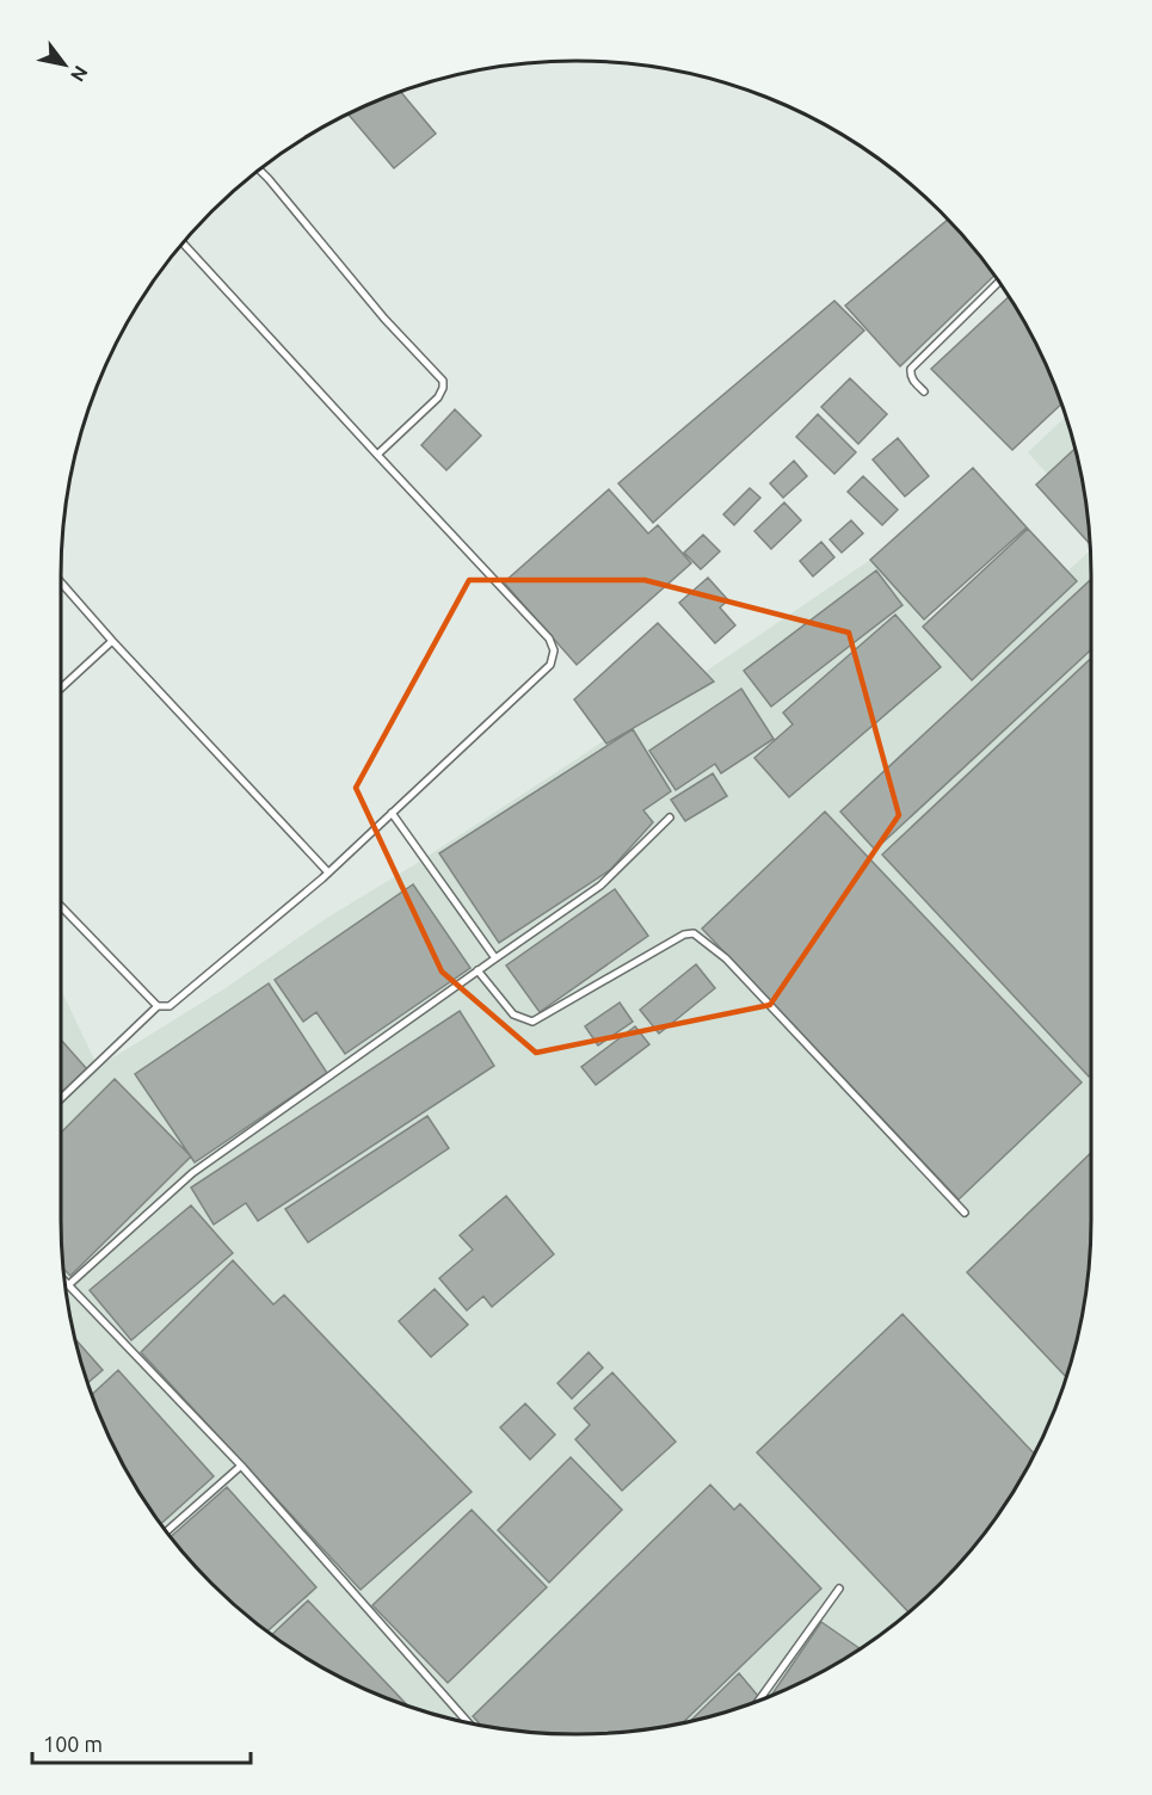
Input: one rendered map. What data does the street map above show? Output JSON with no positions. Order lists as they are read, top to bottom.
{
  "scale_bar": "100 m",
  "north": "bottom right"
}
